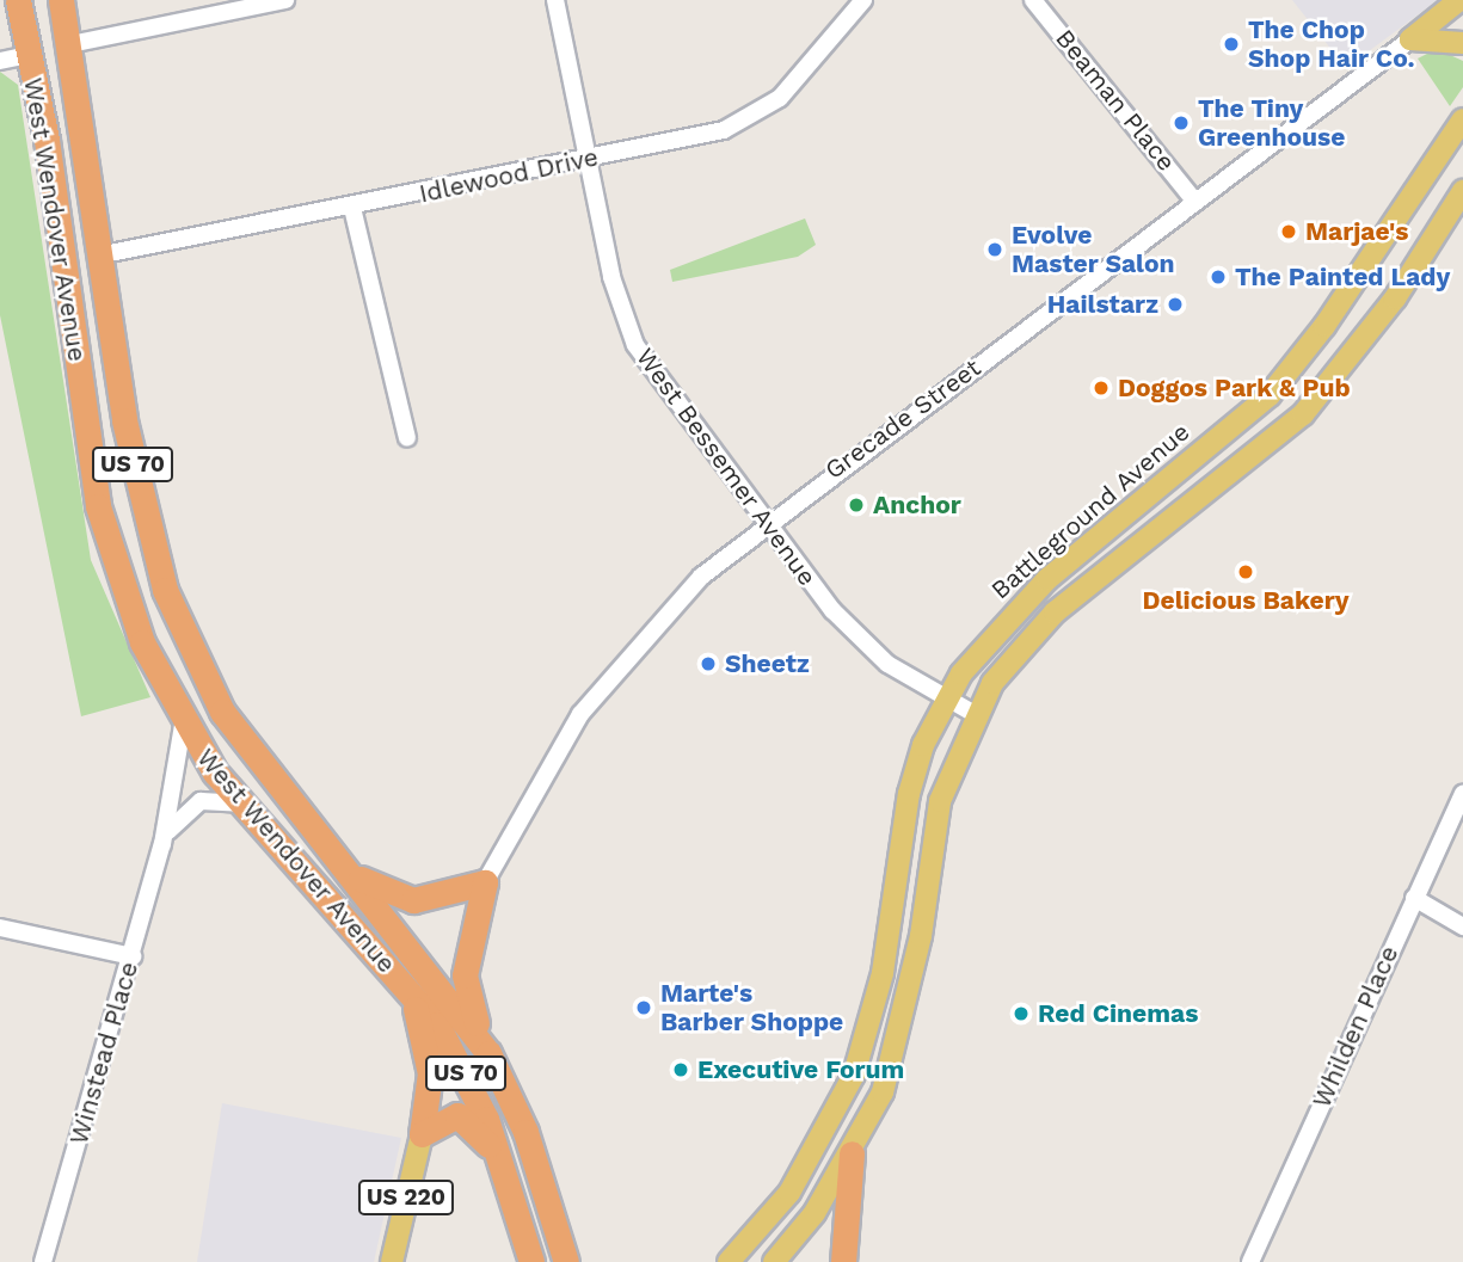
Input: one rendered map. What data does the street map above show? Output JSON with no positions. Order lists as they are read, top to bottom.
{
  "streets": {
    "highway": ["West Wendover Avenue", "US 70", "US 220"],
    "main road": ["Battleground Avenue"],
    "street": [
      "Beaman Place",
      "Idlewood Drive",
      "Grecade Street",
      "West Bessemer Avenue",
      "Whilden Place",
      "Winstead Place"
    ]
  },
  "crossings": [
    ["Beaman Place", "Grecade Street"],
    ["Idlewood Drive", "West Wendover Avenue"],
    ["Idlewood Drive", "West Bessemer Avenue"],
    ["West Wendover Avenue", "Winstead Place"],
    ["West Wendover Avenue", "US 220"],
    ["Grecade Street", "West Bessemer Avenue"],
    ["West Bessemer Avenue", "Battleground Avenue"]
  ],
  "places": [
    "The Chop Shop Hair Co.",
    "The Tiny Greenhouse",
    "Marjae's",
    "Evolve Master Salon",
    "The Painted Lady",
    "Hailstarz",
    "Doggos Park & Pub",
    "Anchor",
    "Delicious Bakery",
    "Sheetz",
    "Marte's Barber Shoppe",
    "Red Cinemas",
    "Executive Forum"
  ]
}
